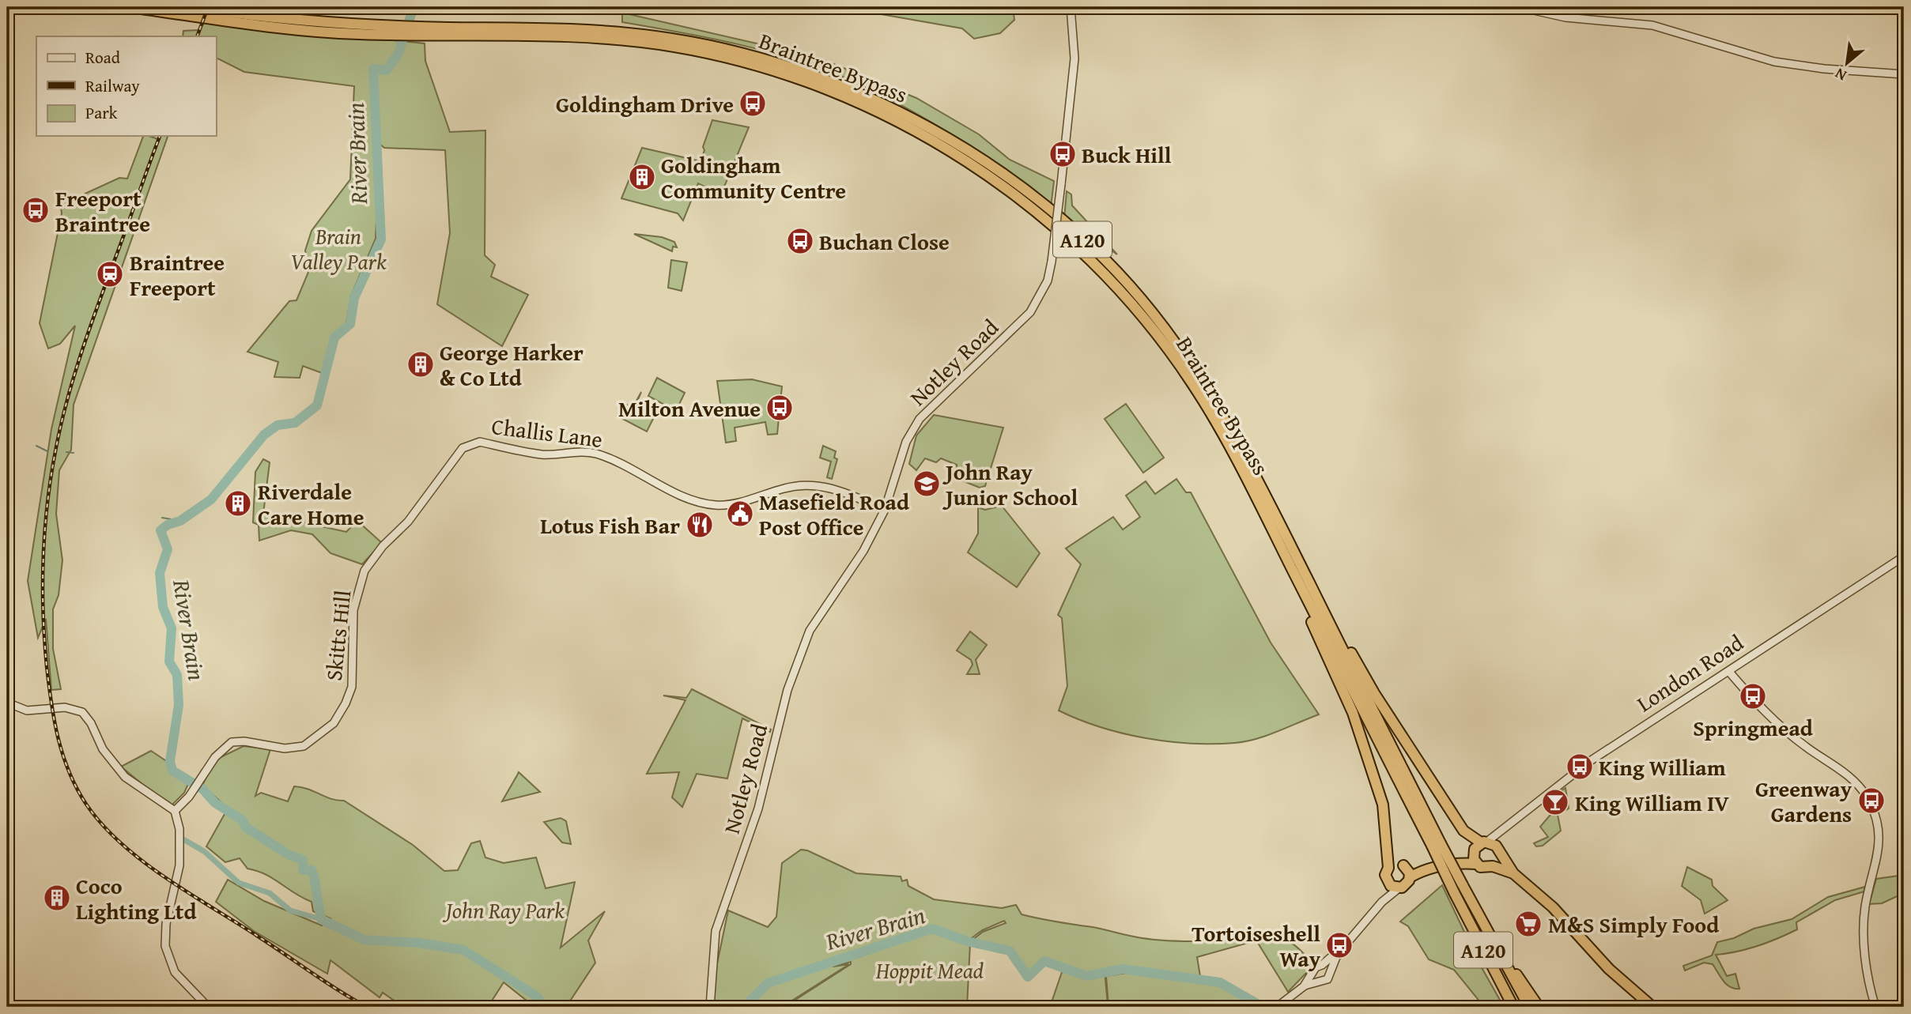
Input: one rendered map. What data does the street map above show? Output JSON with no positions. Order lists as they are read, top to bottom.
{
  "streets": {
    "highway": ["Braintree Bypass", "A120"],
    "street": [
      "Notley Road",
      "Challis Lane",
      "Skitts Hill",
      "London Road"
    ]
  },
  "crossings": [
    ["Braintree Bypass", "A120"],
    ["Notley Road", "Challis Lane"],
    ["Challis Lane", "Skitts Hill"]
  ],
  "water": ["River Brain"],
  "parks": ["Brain Valley Park", "John Ray Park", "Hoppit Mead"],
  "places": {
    "bus stop": [
      "Goldingham Drive",
      "Buck Hill",
      "Freeport Braintree",
      "Buchan Close",
      "Milton Avenue",
      "Springmead",
      "King William",
      "Greenway Gardens",
      "Tortoiseshell Way"
    ],
    "building": [
      "Goldingham Community Centre",
      "George Harker & Co Ltd",
      "Riverdale Care Home",
      "Coco Lighting Ltd"
    ],
    "station": ["Braintree Freeport"],
    "school or university": ["John Ray Junior School"],
    "public building": ["Masefield Road Post Office"],
    "restaurant": ["Lotus Fish Bar"],
    "bar": ["King William IV"],
    "supermarket": ["M&S Simply Food"]
  },
  "legend": ["Road", "Railway", "Park"],
  "north": "bottom left"
}
